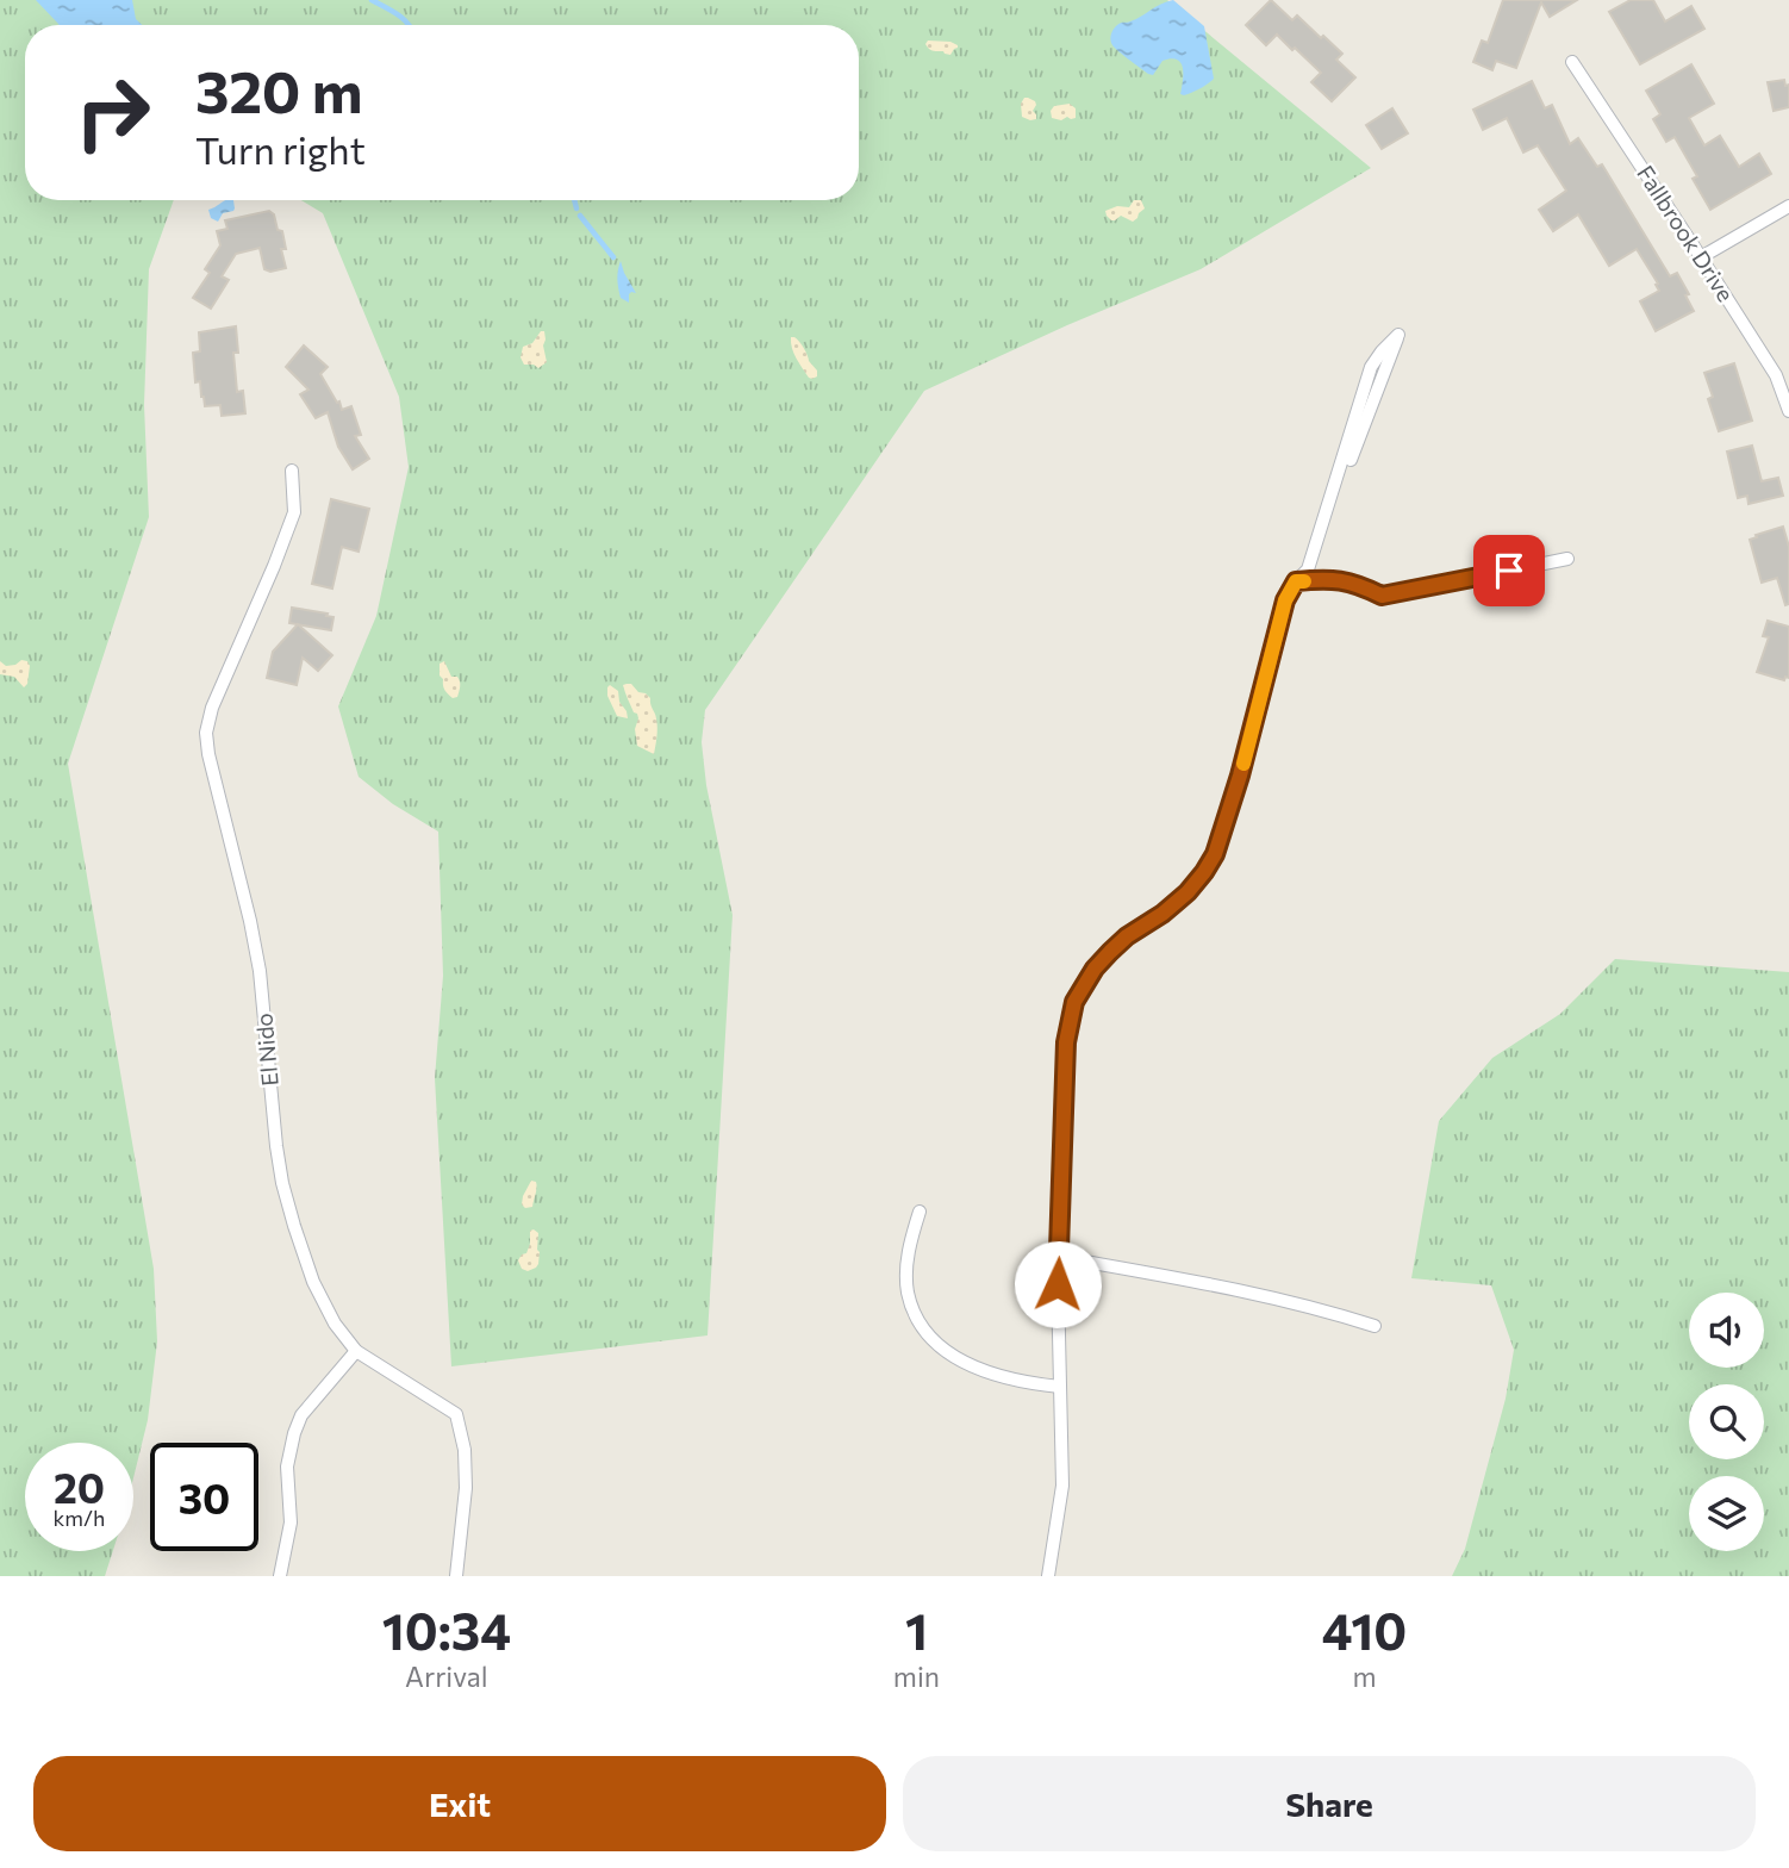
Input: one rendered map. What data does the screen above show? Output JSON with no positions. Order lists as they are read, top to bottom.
{
  "streets": {
    "street": ["Fallbrook Drive", "El Nido"]
  },
  "page": {
    "turn": ["320 m", "Turn right"],
    "speed": "20 km/h",
    "limit": "30",
    "eta": [
      "10:34",
      "Arrival",
      "1",
      "min",
      "410",
      "m"
    ],
    "buttons": ["Exit", "Share"]
  }
}
